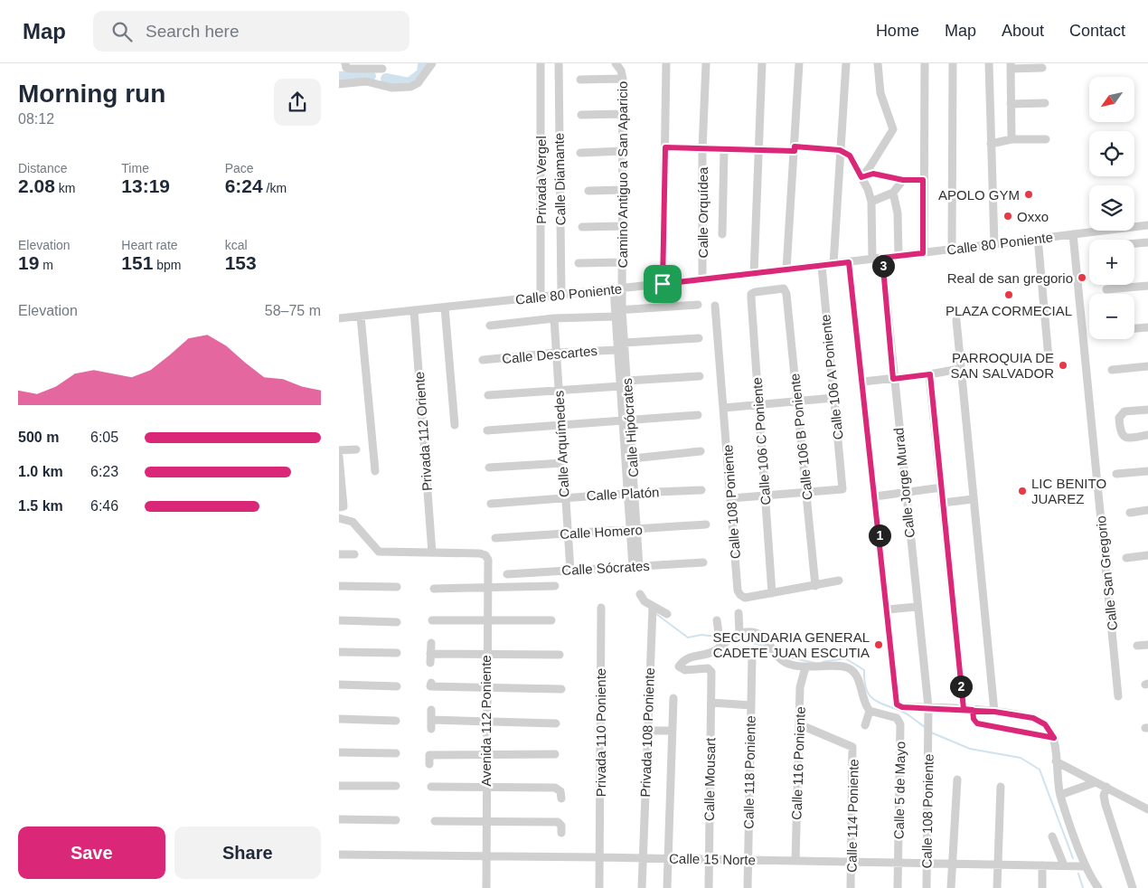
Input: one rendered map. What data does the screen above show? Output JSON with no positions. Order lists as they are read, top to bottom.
{
  "streets": {
    "street": [
      "Camino Antiguo a San Aparicio",
      "Calle Diamante",
      "Privada Vergel",
      "Calle Orquídea",
      "Calle 80 Poniente",
      "Calle Descartes",
      "Calle 106 A Poniente",
      "Calle Hipócrates",
      "Privada 112 Oriente",
      "Calle 106 B Poniente",
      "Calle 106 C Poniente",
      "Calle Arquímedes",
      "Calle Jorge Murad",
      "Calle Platón",
      "Calle 108 Poniente",
      "Calle Homero",
      "Calle Sócrates",
      "Calle San Gregorio",
      "Avenida 112 Poniente",
      "Privada 110 Poniente",
      "Privada 108 Poniente",
      "Calle 116 Poniente",
      "Calle 118 Poniente",
      "Calle Mousart",
      "Calle 5 de Mayo",
      "Calle 114 Poniente",
      "Calle 15 Norte"
    ]
  },
  "crossings": [
    ["Camino Antiguo a San Aparicio", "Calle 80 Poniente"],
    ["Camino Antiguo a San Aparicio", "Calle Hipócrates"],
    ["Calle Diamante", "Calle 80 Poniente"],
    ["Privada Vergel", "Calle 80 Poniente"],
    ["Calle Orquídea", "Calle 80 Poniente"],
    ["Calle 80 Poniente", "Calle 106 A Poniente"],
    ["Calle 80 Poniente", "Calle Hipócrates"],
    ["Calle 80 Poniente", "Privada 112 Oriente"],
    ["Calle 80 Poniente", "Calle Jorge Murad"],
    ["Calle 80 Poniente", "Calle San Gregorio"],
    ["Calle Descartes", "Calle Hipócrates"],
    ["Calle Descartes", "Calle Arquímedes"],
    ["Calle 106 A Poniente", "Calle 106 B Poniente"],
    ["Calle Hipócrates", "Calle Platón"],
    ["Calle Hipócrates", "Calle Homero"],
    ["Calle Hipócrates", "Calle Sócrates"],
    ["Privada 112 Oriente", "Avenida 112 Poniente"],
    ["Calle 106 B Poniente", "Calle 106 C Poniente"],
    ["Calle 106 C Poniente", "Calle 108 Poniente"],
    ["Calle Arquímedes", "Calle Platón"],
    ["Calle Arquímedes", "Calle Homero"],
    ["Calle Arquímedes", "Calle Sócrates"],
    ["Calle Jorge Murad", "Calle 108 Poniente"],
    ["Calle 108 Poniente", "Calle 15 Norte"],
    ["Avenida 112 Poniente", "Calle 15 Norte"],
    ["Privada 110 Poniente", "Calle 15 Norte"],
    ["Privada 108 Poniente", "Calle 15 Norte"],
    ["Calle 116 Poniente", "Calle 114 Poniente"],
    ["Calle 116 Poniente", "Calle 15 Norte"],
    ["Calle 118 Poniente", "Calle 15 Norte"],
    ["Calle Mousart", "Calle 15 Norte"],
    ["Calle 5 de Mayo", "Calle 15 Norte"],
    ["Calle 114 Poniente", "Calle 15 Norte"]
  ],
  "places": [
    "APOLO GYM",
    "Oxxo",
    "Real de san gregorio",
    "PLAZA CORMECIAL",
    "PARROQUIA DE SAN SALVADOR",
    "LIC BENITO JUAREZ",
    "SECUNDARIA GENERAL CADETE JUAN ESCUTIA"
  ],
  "north": "bottom left",
  "page": {
    "header": "Map",
    "search": "Search here",
    "nav": [
      "Home",
      "Map",
      "About",
      "Contact"
    ],
    "heading": ["Morning run", "08:12"],
    "map_buttons": ["+", "−"],
    "stats": [
      ["Distance", "2.08 km"],
      ["Time", "13:19"],
      ["Pace", "6:24 /km"],
      ["Elevation", "19 m"],
      ["Heart rate", "151 bpm"],
      ["kcal", "153"]
    ],
    "pins": ["3", "1", "2"],
    "chart": ["Elevation", "58–75 m"],
    "list": [
      {
        "name": "500 m",
        "note": "6:05"
      },
      {
        "name": "1.0 km",
        "note": "6:23"
      },
      {
        "name": "1.5 km",
        "note": "6:46"
      }
    ],
    "buttons": ["Save", "Share"]
  }
}
